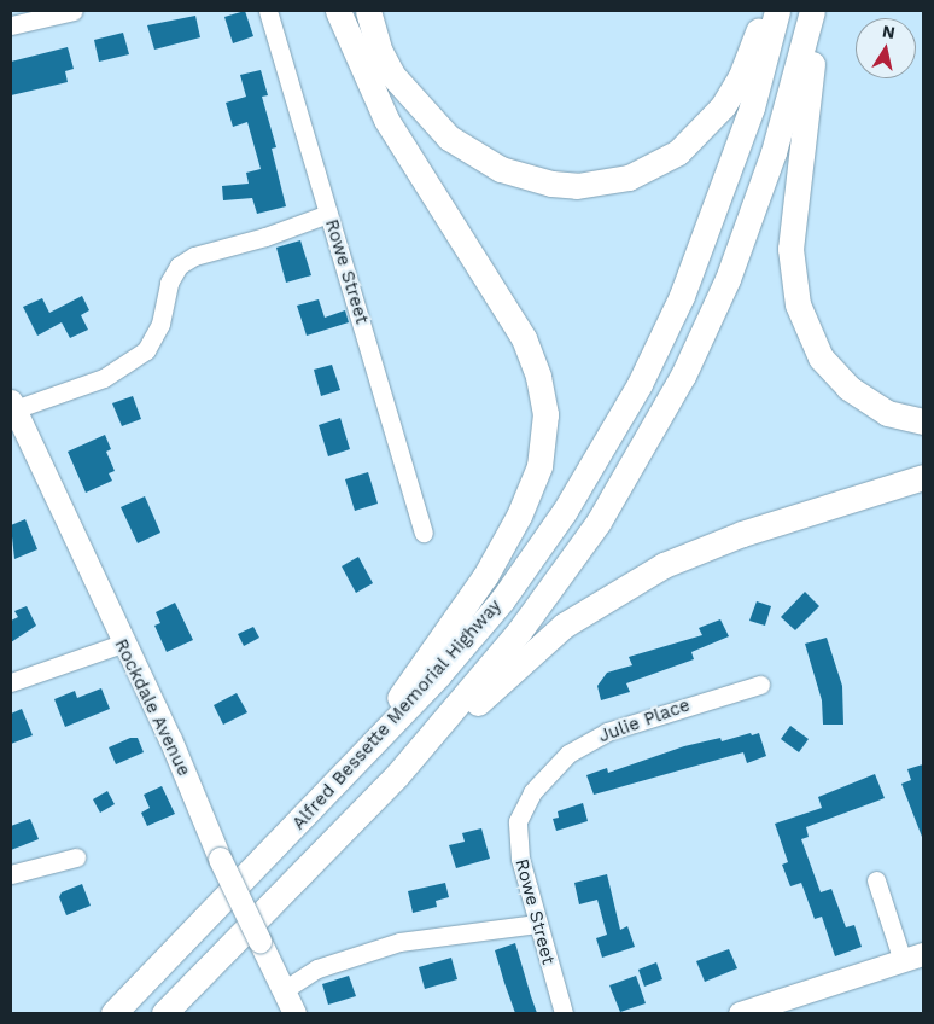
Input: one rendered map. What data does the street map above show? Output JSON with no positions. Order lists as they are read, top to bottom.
{
  "streets": {
    "highway": ["Alfred Bessette Memorial Highway"],
    "main road": ["Rockdale Avenue"],
    "street": ["Rowe Street", "Julie Place"]
  },
  "crossings": [
    ["Rowe Street", "Julie Place"]
  ],
  "north": "top"
}
